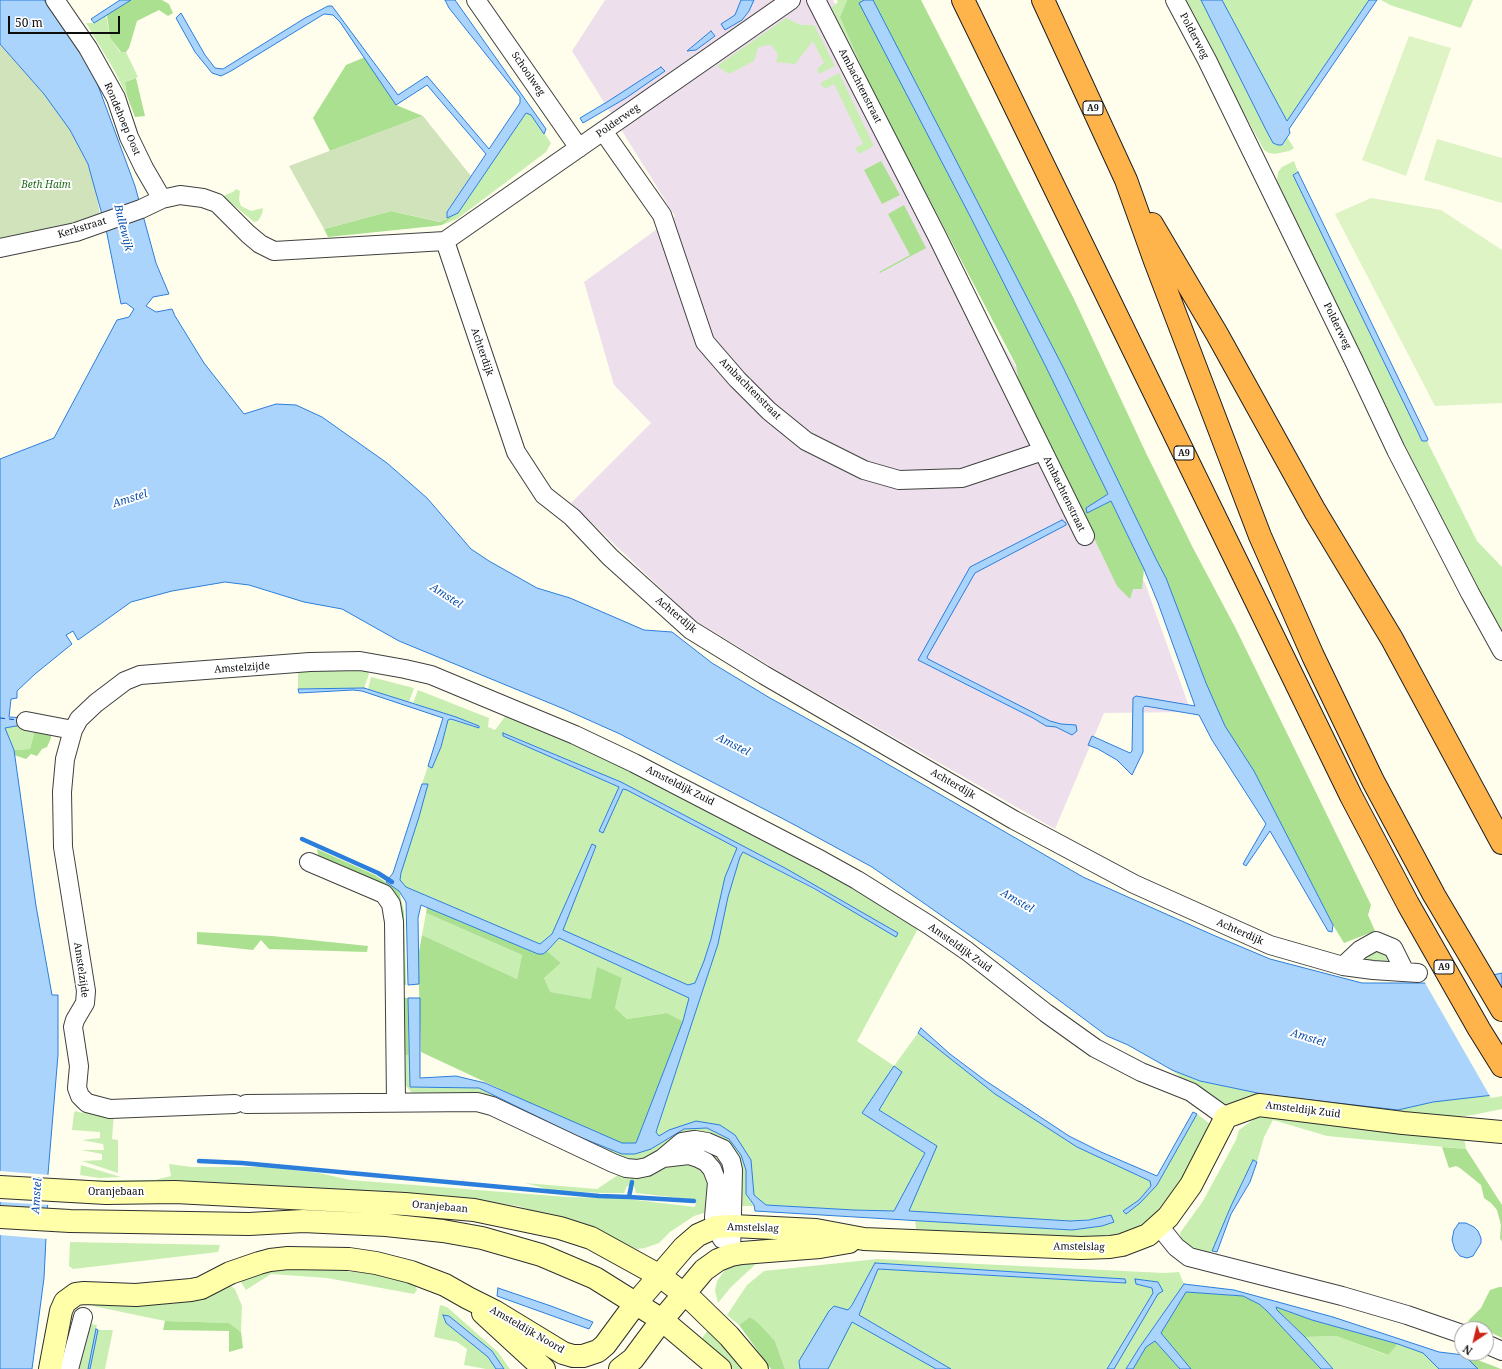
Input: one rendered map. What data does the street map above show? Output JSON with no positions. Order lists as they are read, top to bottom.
{
  "streets": {
    "highway": ["A9"],
    "street": [
      "Polderweg",
      "Schoolweg",
      "Ambachtenstraat",
      "Rondehoep Oost",
      "Kerkstraat",
      "Achterdijk",
      "Amstelzijde",
      "Amsteldijk Zuid",
      "Oranjebaan",
      "Amstelslag",
      "Amsteldijk Noord"
    ]
  },
  "crossings": [
    ["Polderweg", "Schoolweg"],
    ["Polderweg", "Ambachtenstraat"],
    ["Polderweg", "Achterdijk"],
    ["Rondehoep Oost", "Kerkstraat"],
    ["Amstelzijde", "Amsteldijk Zuid"],
    ["Amstelzijde", "Amstelslag"],
    ["Amsteldijk Zuid", "Amstelslag"],
    ["Oranjebaan", "Amstelslag"],
    ["Amstelslag", "Amsteldijk Noord"]
  ],
  "water": ["Bullewijk", "Amstel"],
  "parks": ["Beth Haim"],
  "scale_bar": "50 m",
  "north": "bottom left"
}
